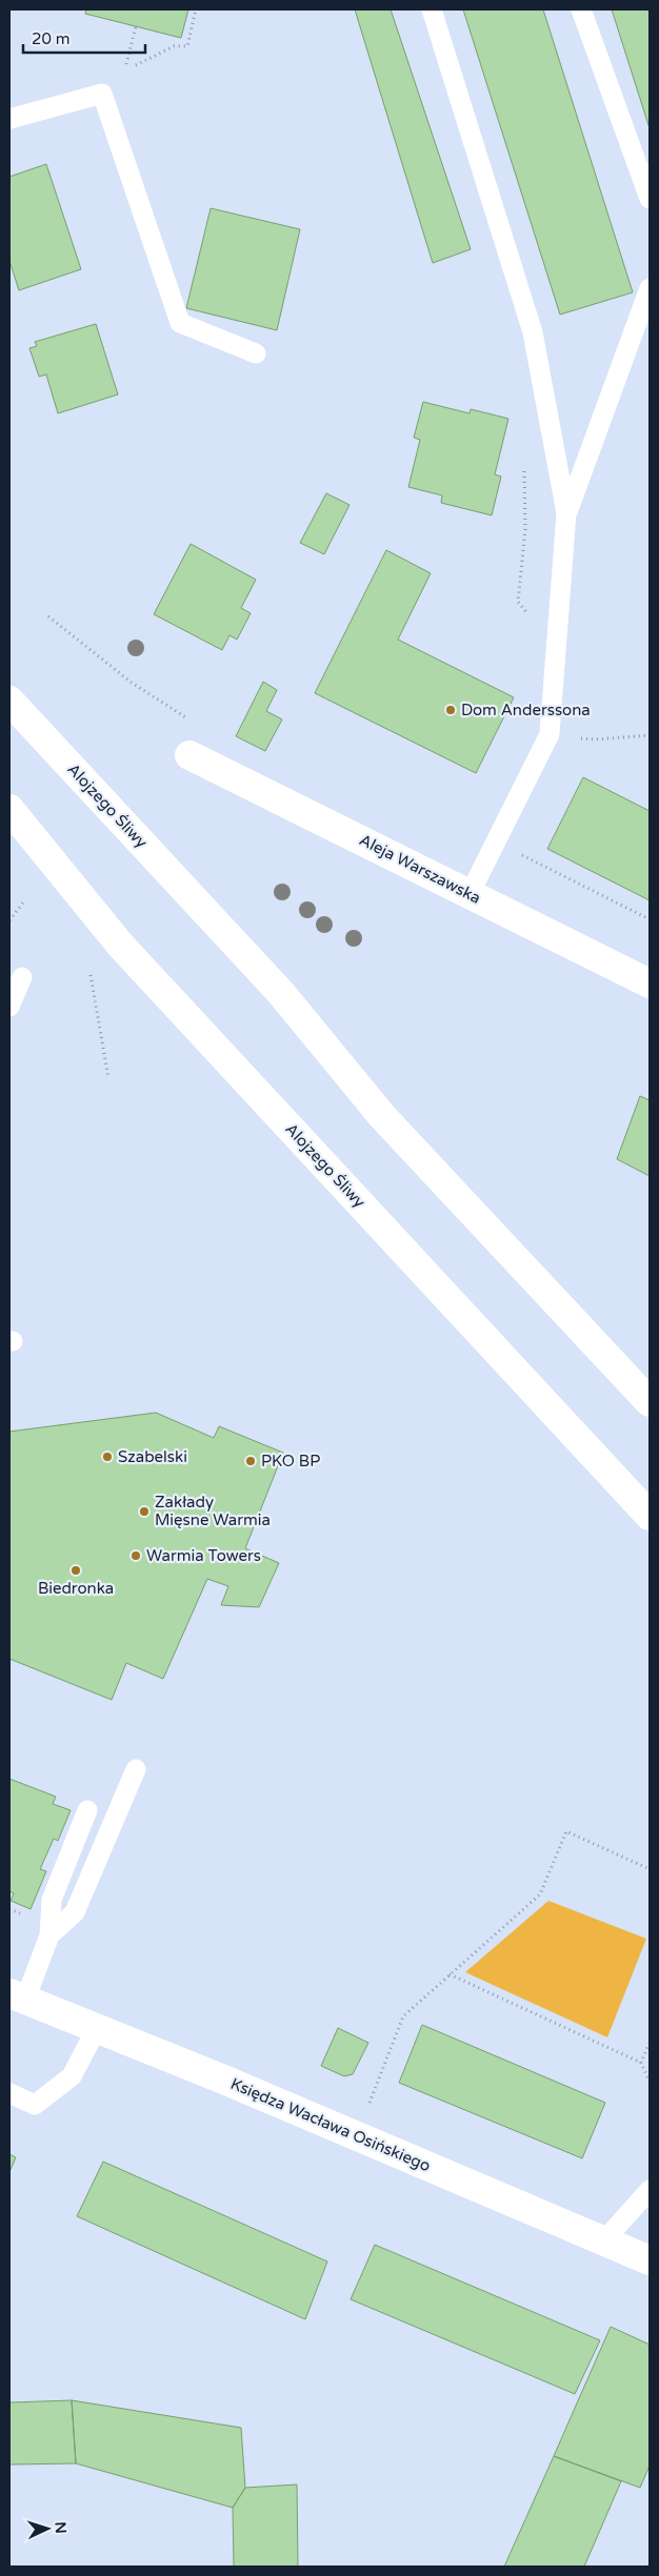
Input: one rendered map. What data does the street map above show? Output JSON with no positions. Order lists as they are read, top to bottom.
{
  "streets": {
    "street": ["Alojzego Śliwy", "Aleja Warszawska", "Księdza Wacława Osińskiego"]
  },
  "places": [
    "Dom Anderssona",
    "Szabelski",
    "PKO BP",
    "Zakłady Mięsne Warmia",
    "Warmia Towers",
    "Biedronka"
  ],
  "scale_bar": "20 m",
  "north": "right"
}
